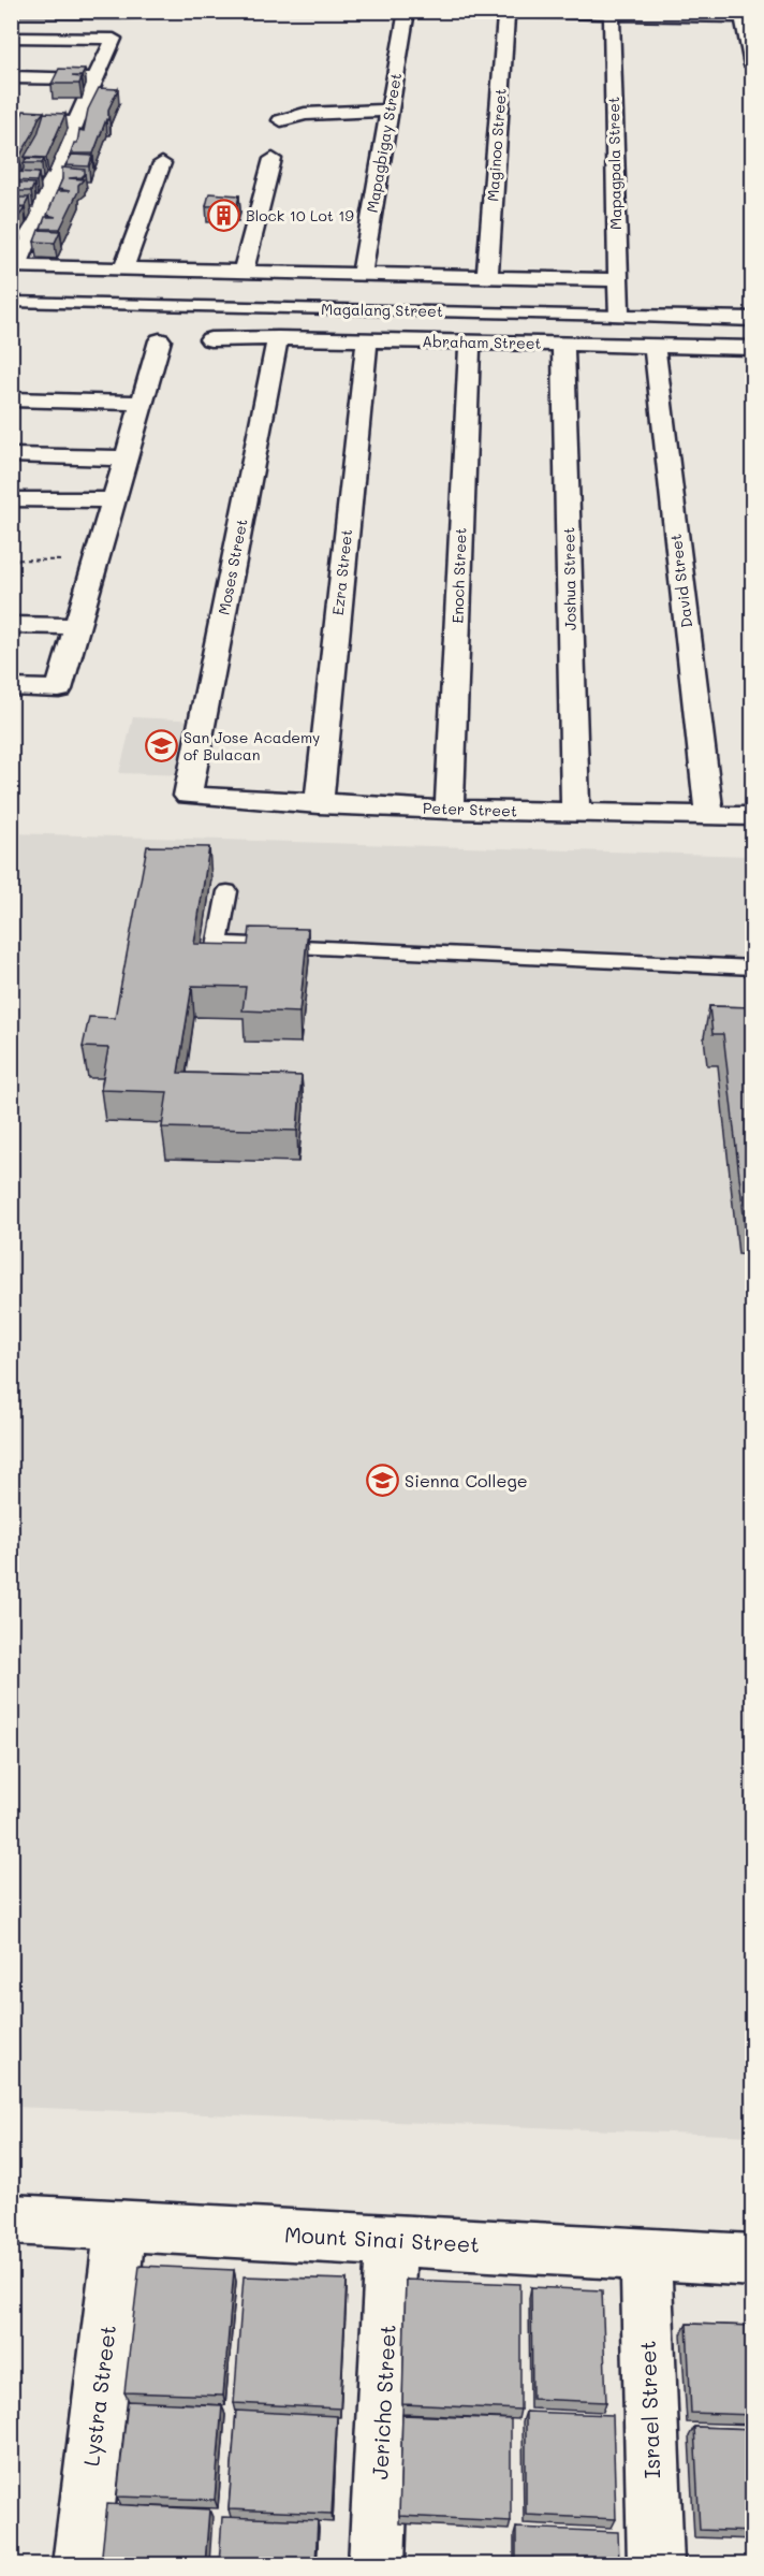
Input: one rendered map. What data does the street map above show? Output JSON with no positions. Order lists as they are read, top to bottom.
{
  "streets": {
    "street": [
      "Mapagbigay Street",
      "Maginoo Street",
      "Mapagpala Street",
      "Magalang Street",
      "Abraham Street",
      "Moses Street",
      "Ezra Street",
      "Enoch Street",
      "Joshua Street",
      "David Street",
      "Peter Street",
      "Mount Sinai Street",
      "Lystra Street",
      "Jericho Street",
      "Israel Street"
    ]
  },
  "crossings": [
    ["Mapagpala Street", "Magalang Street"],
    ["Abraham Street", "Moses Street"],
    ["Abraham Street", "Ezra Street"],
    ["Abraham Street", "Enoch Street"],
    ["Abraham Street", "Joshua Street"],
    ["Abraham Street", "David Street"],
    ["Moses Street", "Peter Street"],
    ["Ezra Street", "Peter Street"],
    ["Enoch Street", "Peter Street"],
    ["Joshua Street", "Peter Street"],
    ["David Street", "Peter Street"],
    ["Mount Sinai Street", "Lystra Street"],
    ["Mount Sinai Street", "Jericho Street"],
    ["Mount Sinai Street", "Israel Street"]
  ],
  "places": {
    "building": ["Block 10 Lot 19"],
    "school or university": ["San Jose Academy of Bulacan", "Sienna College"]
  }
}
